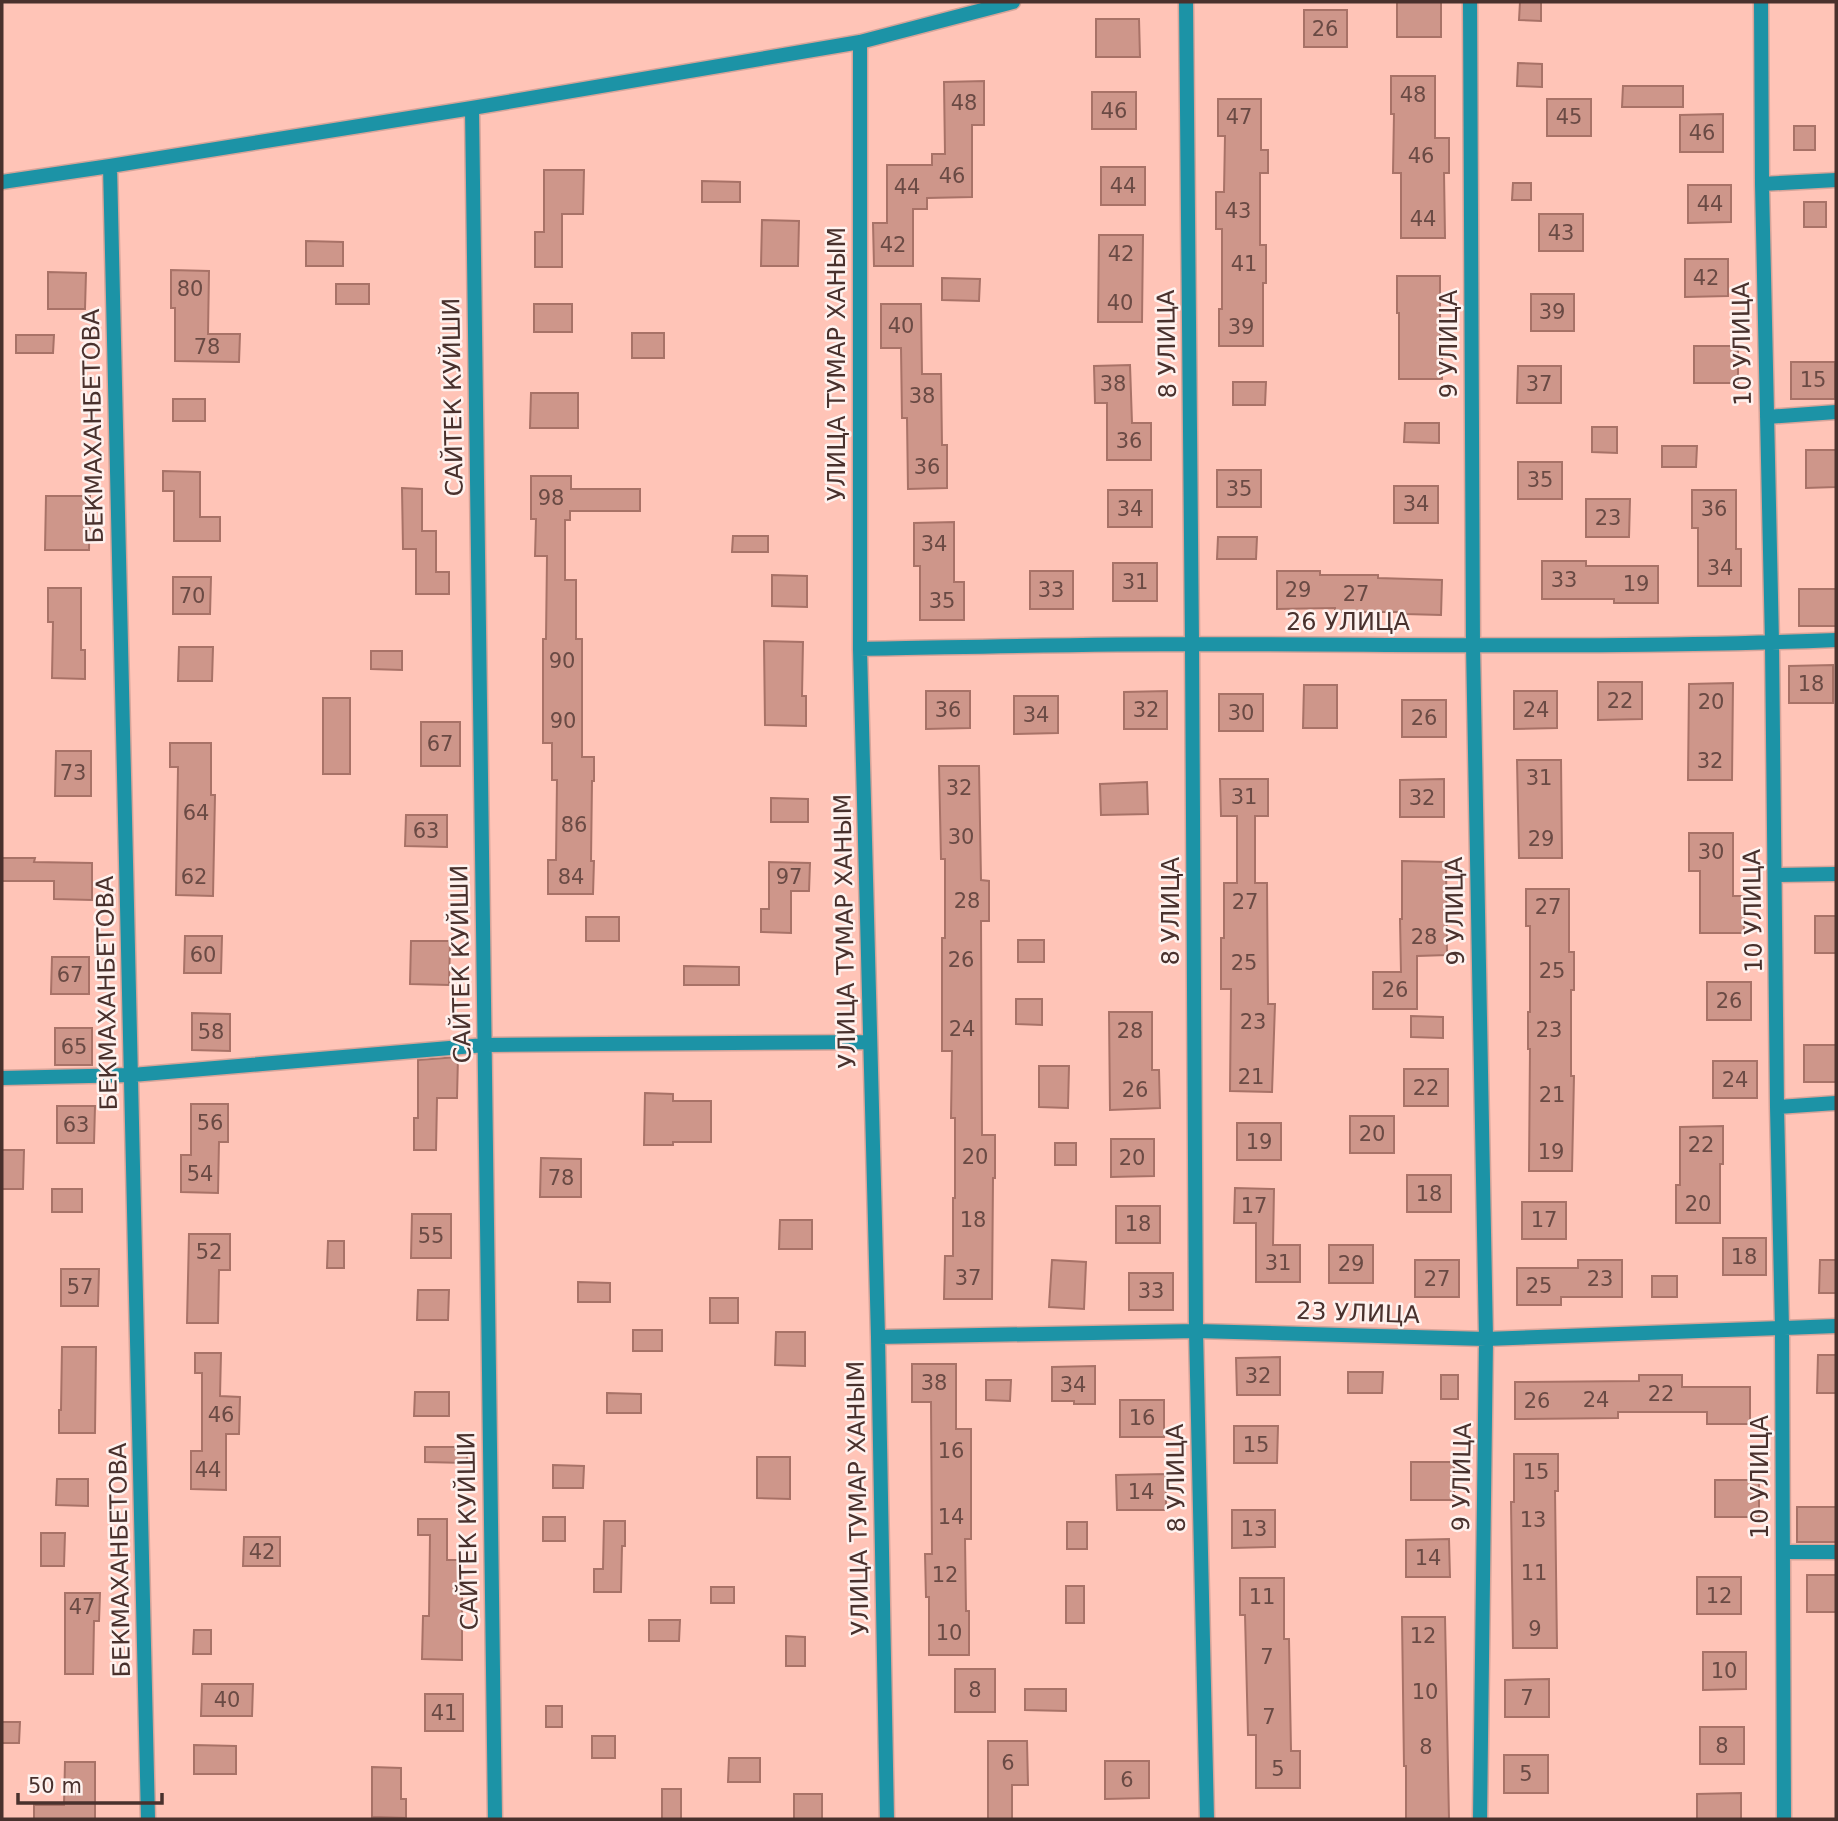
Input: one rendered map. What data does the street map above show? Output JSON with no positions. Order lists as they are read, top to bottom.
{
  "streets": {
    "street": [
      "8 УЛИЦА",
      "9 УЛИЦА",
      "10 УЛИЦА",
      "УЛИЦА ТУМАР ХАНЫМ",
      "САЙТЕК КУЙШИ",
      "БЕКМАХАНБЕТОВА",
      "26 УЛИЦА",
      "23 УЛИЦА"
    ]
  },
  "crossings": [
    ["8 УЛИЦА", "26 УЛИЦА"],
    ["8 УЛИЦА", "23 УЛИЦА"],
    ["9 УЛИЦА", "26 УЛИЦА"],
    ["9 УЛИЦА", "23 УЛИЦА"],
    ["10 УЛИЦА", "26 УЛИЦА"],
    ["10 УЛИЦА", "23 УЛИЦА"],
    ["УЛИЦА ТУМАР ХАНЫМ", "26 УЛИЦА"],
    ["УЛИЦА ТУМАР ХАНЫМ", "23 УЛИЦА"]
  ],
  "house_numbers": [
    "26",
    "48",
    "48",
    "46",
    "47",
    "45",
    "46",
    "46",
    "46",
    "44",
    "44",
    "44",
    "43",
    "44",
    "43",
    "42",
    "42",
    "41",
    "42",
    "80",
    "40",
    "39",
    "40",
    "39",
    "78",
    "15",
    "38",
    "37",
    "38",
    "36",
    "36",
    "35",
    "35",
    "98",
    "34",
    "34",
    "36",
    "23",
    "34",
    "34",
    "33",
    "31",
    "19",
    "33",
    "29",
    "27",
    "70",
    "35",
    "90",
    "18",
    "22",
    "20",
    "36",
    "32",
    "24",
    "30",
    "34",
    "26",
    "90",
    "67",
    "32",
    "73",
    "31",
    "32",
    "31",
    "32",
    "64",
    "86",
    "63",
    "30",
    "29",
    "30",
    "62",
    "84",
    "97",
    "28",
    "27",
    "27",
    "28",
    "60",
    "26",
    "25",
    "25",
    "67",
    "26",
    "26",
    "23",
    "24",
    "23",
    "28",
    "58",
    "65",
    "21",
    "24",
    "22",
    "26",
    "21",
    "56",
    "63",
    "20",
    "19",
    "22",
    "19",
    "20",
    "20",
    "54",
    "78",
    "18",
    "20",
    "17",
    "18",
    "17",
    "18",
    "55",
    "52",
    "18",
    "31",
    "29",
    "37",
    "27",
    "23",
    "25",
    "57",
    "33",
    "32",
    "38",
    "34",
    "22",
    "24",
    "26",
    "46",
    "16",
    "15",
    "16",
    "44",
    "15",
    "14",
    "14",
    "13",
    "13",
    "42",
    "14",
    "11",
    "12",
    "12",
    "11",
    "47",
    "9",
    "10",
    "12",
    "7",
    "10",
    "8",
    "10",
    "7",
    "40",
    "41",
    "7",
    "8",
    "8",
    "6",
    "5",
    "5",
    "6"
  ],
  "scale_bar": "50 m"
}
